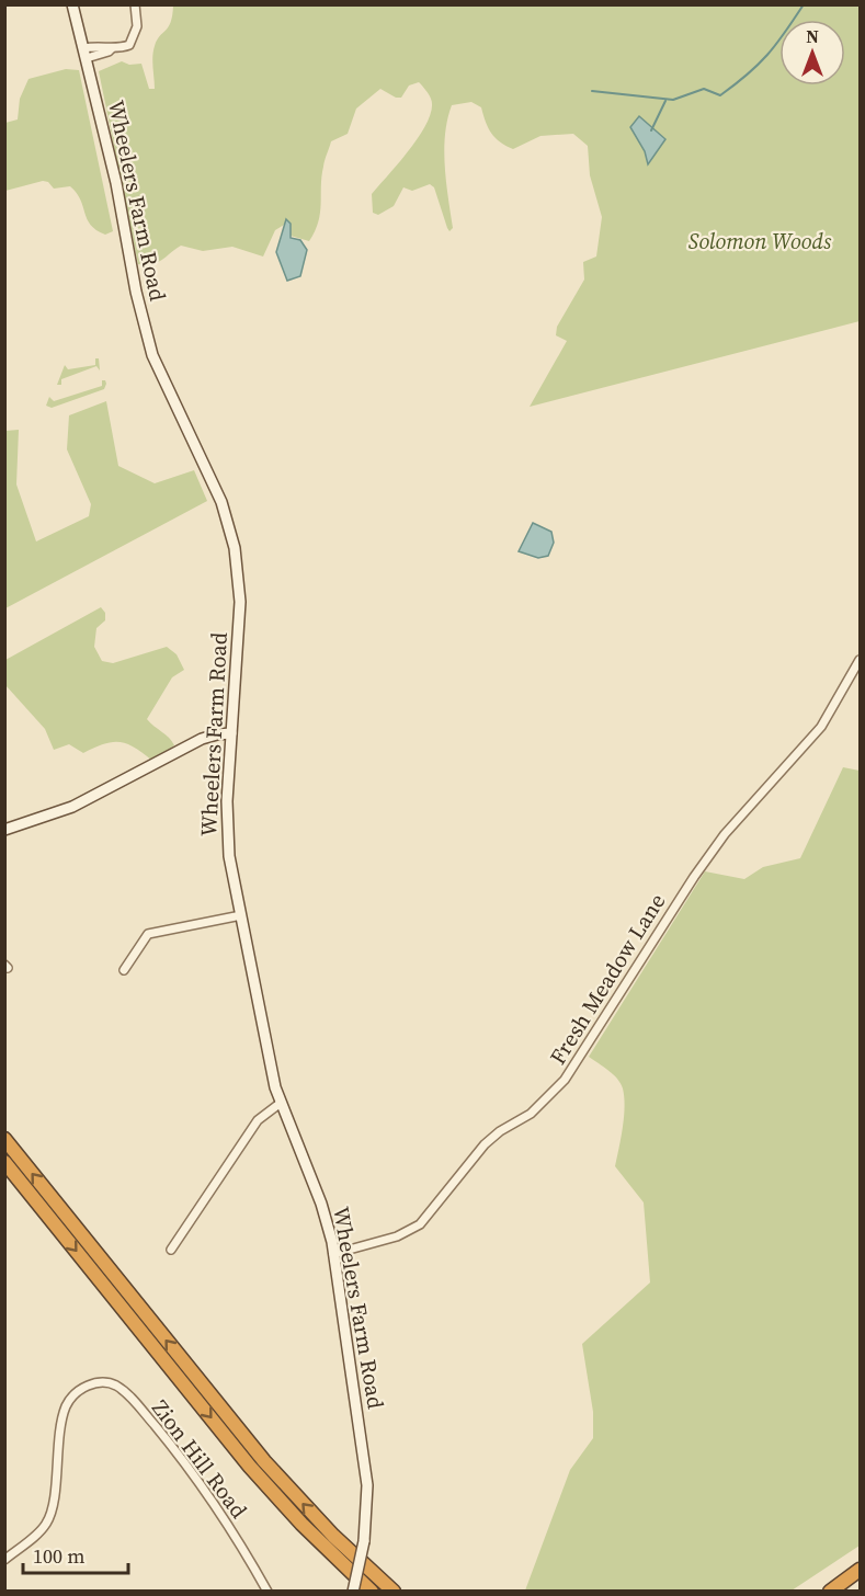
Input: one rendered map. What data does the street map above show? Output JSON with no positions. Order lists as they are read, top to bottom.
{
  "streets": {
    "main road": ["Wheelers Farm Road"],
    "street": ["Fresh Meadow Lane", "Zion Hill Road"]
  },
  "crossings": [
    ["Wheelers Farm Road", "Fresh Meadow Lane"]
  ],
  "parks": ["Solomon Woods"],
  "scale_bar": "100 m",
  "north": "top"
}
